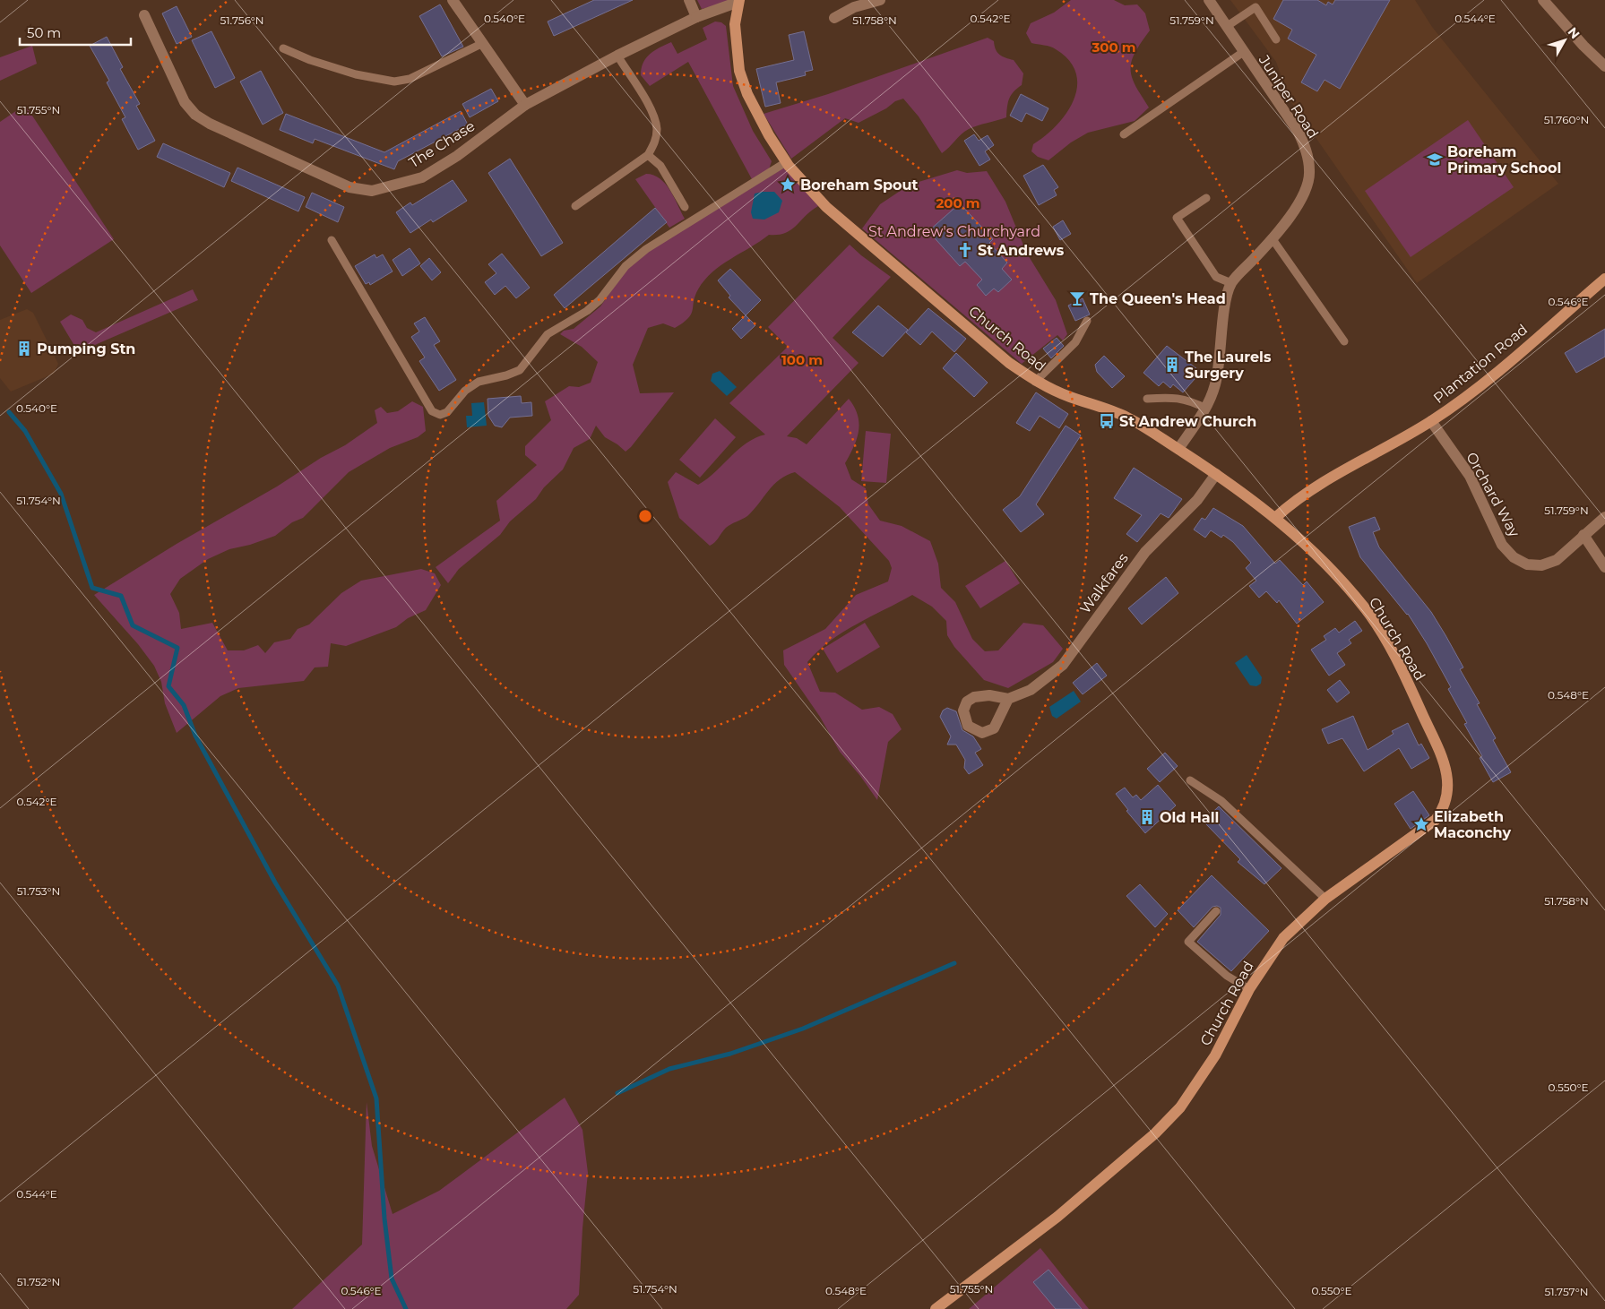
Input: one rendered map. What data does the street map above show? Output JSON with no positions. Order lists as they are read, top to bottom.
{
  "streets": {
    "street": [
      "Juniper Road",
      "The Chase",
      "Church Road",
      "Plantation Road",
      "Orchard Way",
      "Walkfares"
    ]
  },
  "crossings": [
    ["Juniper Road", "Church Road"],
    ["The Chase", "Church Road"],
    ["Church Road", "Plantation Road"],
    ["Church Road", "Walkfares"],
    ["Plantation Road", "Orchard Way"]
  ],
  "parks": ["St Andrew's Churchyard"],
  "places": {
    "school or university": ["Boreham Primary School"],
    "place": ["Boreham Spout", "Elizabeth Maconchy"],
    "church": ["St Andrews"],
    "bar": ["The Queen's Head"],
    "building": ["Pumping Stn", "The Laurels Surgery", "Old Hall"],
    "bus stop": ["St Andrew Church"]
  },
  "scale_bar": "50 m",
  "north": "top right",
  "coordinates": [
    "0.540°E",
    "0.544°E",
    "0.542°E",
    "51.758°N",
    "51.759°N",
    "51.756°N",
    "51.755°N",
    "51.760°N",
    "0.546°E",
    "51.754°N",
    "0.548°E",
    "51.753°N",
    "0.550°E",
    "51.752°N",
    "51.757°N"
  ],
  "rings": ["300 m", "200 m", "100 m"]
}
